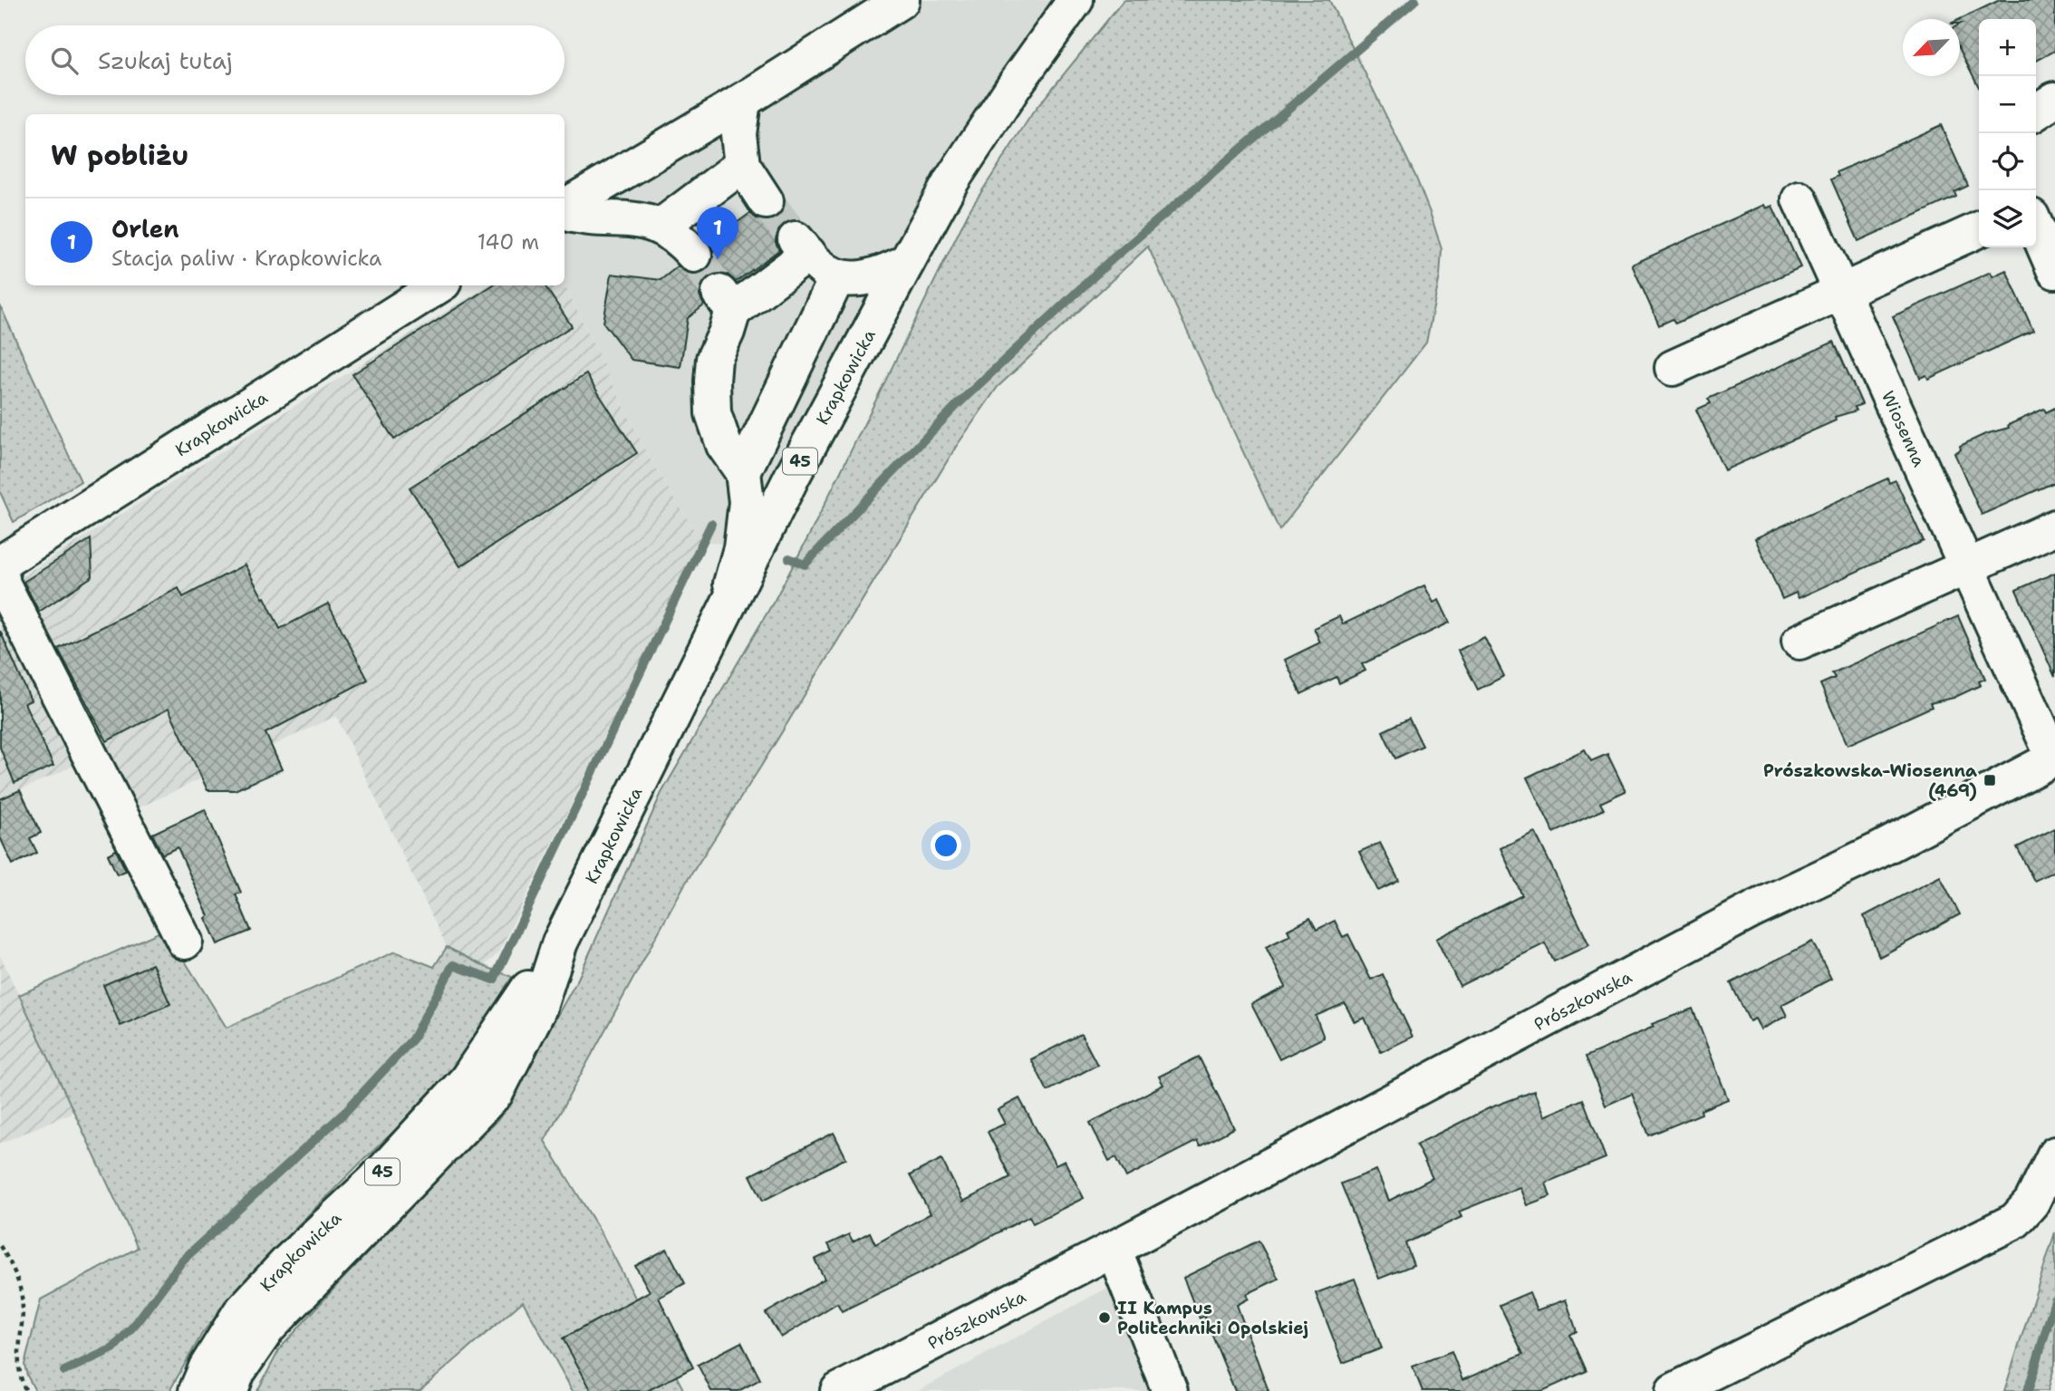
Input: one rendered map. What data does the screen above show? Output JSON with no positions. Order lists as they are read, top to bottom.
{
  "streets": {
    "main road": [
      "Krapkowicka",
      "Wiosenna",
      "45",
      "Prószkowska"
    ]
  },
  "crossings": [
    ["Wiosenna", "Prószkowska"]
  ],
  "places": {
    "transit": ["Prószkowska-Wiosenna (469)"],
    "other": ["II Kampus Politechniki Opolskiej"]
  },
  "north": "bottom left",
  "page": {
    "map_buttons": ["+", "−"],
    "search": "Szukaj tutaj",
    "heading": "W pobliżu",
    "list": [
      {
        "mark": "1",
        "name": "Orlen",
        "note": "Stacja paliw · Krapkowicka",
        "value": "140 m"
      }
    ],
    "pins": "1"
  }
}
